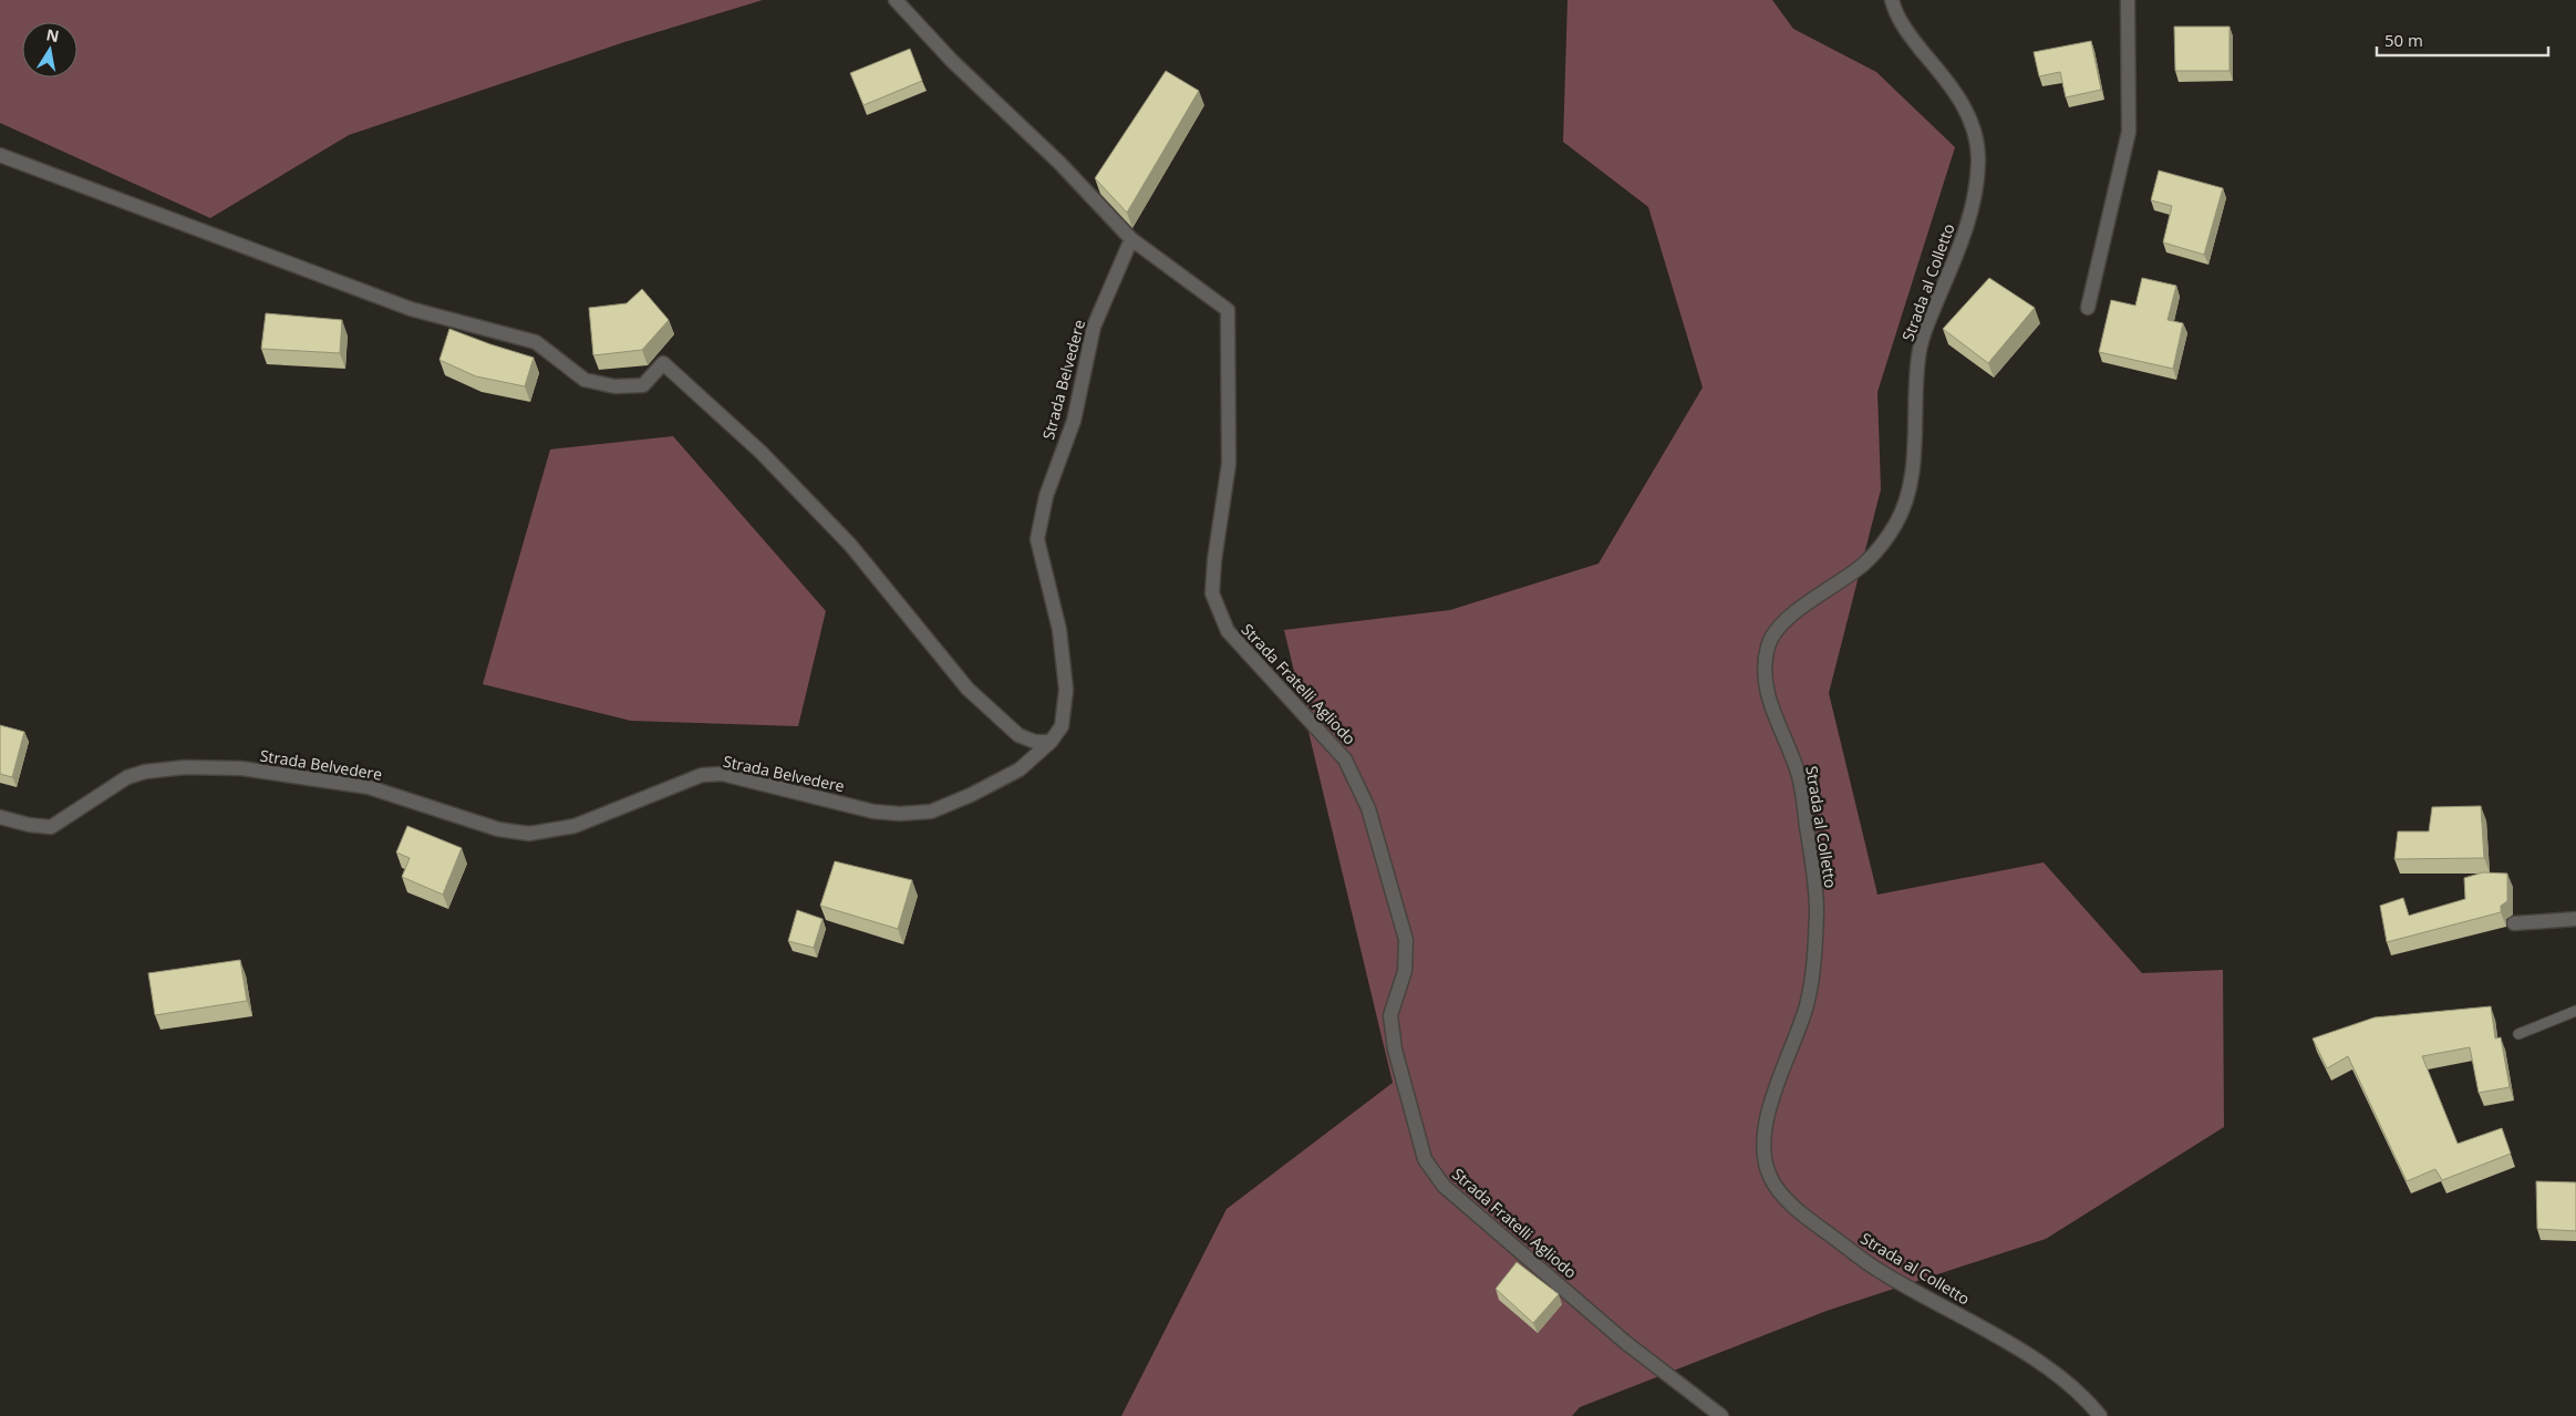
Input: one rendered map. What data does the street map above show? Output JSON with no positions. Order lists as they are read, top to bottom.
{
  "streets": {
    "street": ["Strada al Colletto", "Strada Belvedere", "Strada Fratelli Agliodo"]
  },
  "crossings": [
    ["Strada Belvedere", "Strada Fratelli Agliodo"]
  ],
  "scale_bar": "50 m",
  "north": "top"
}
